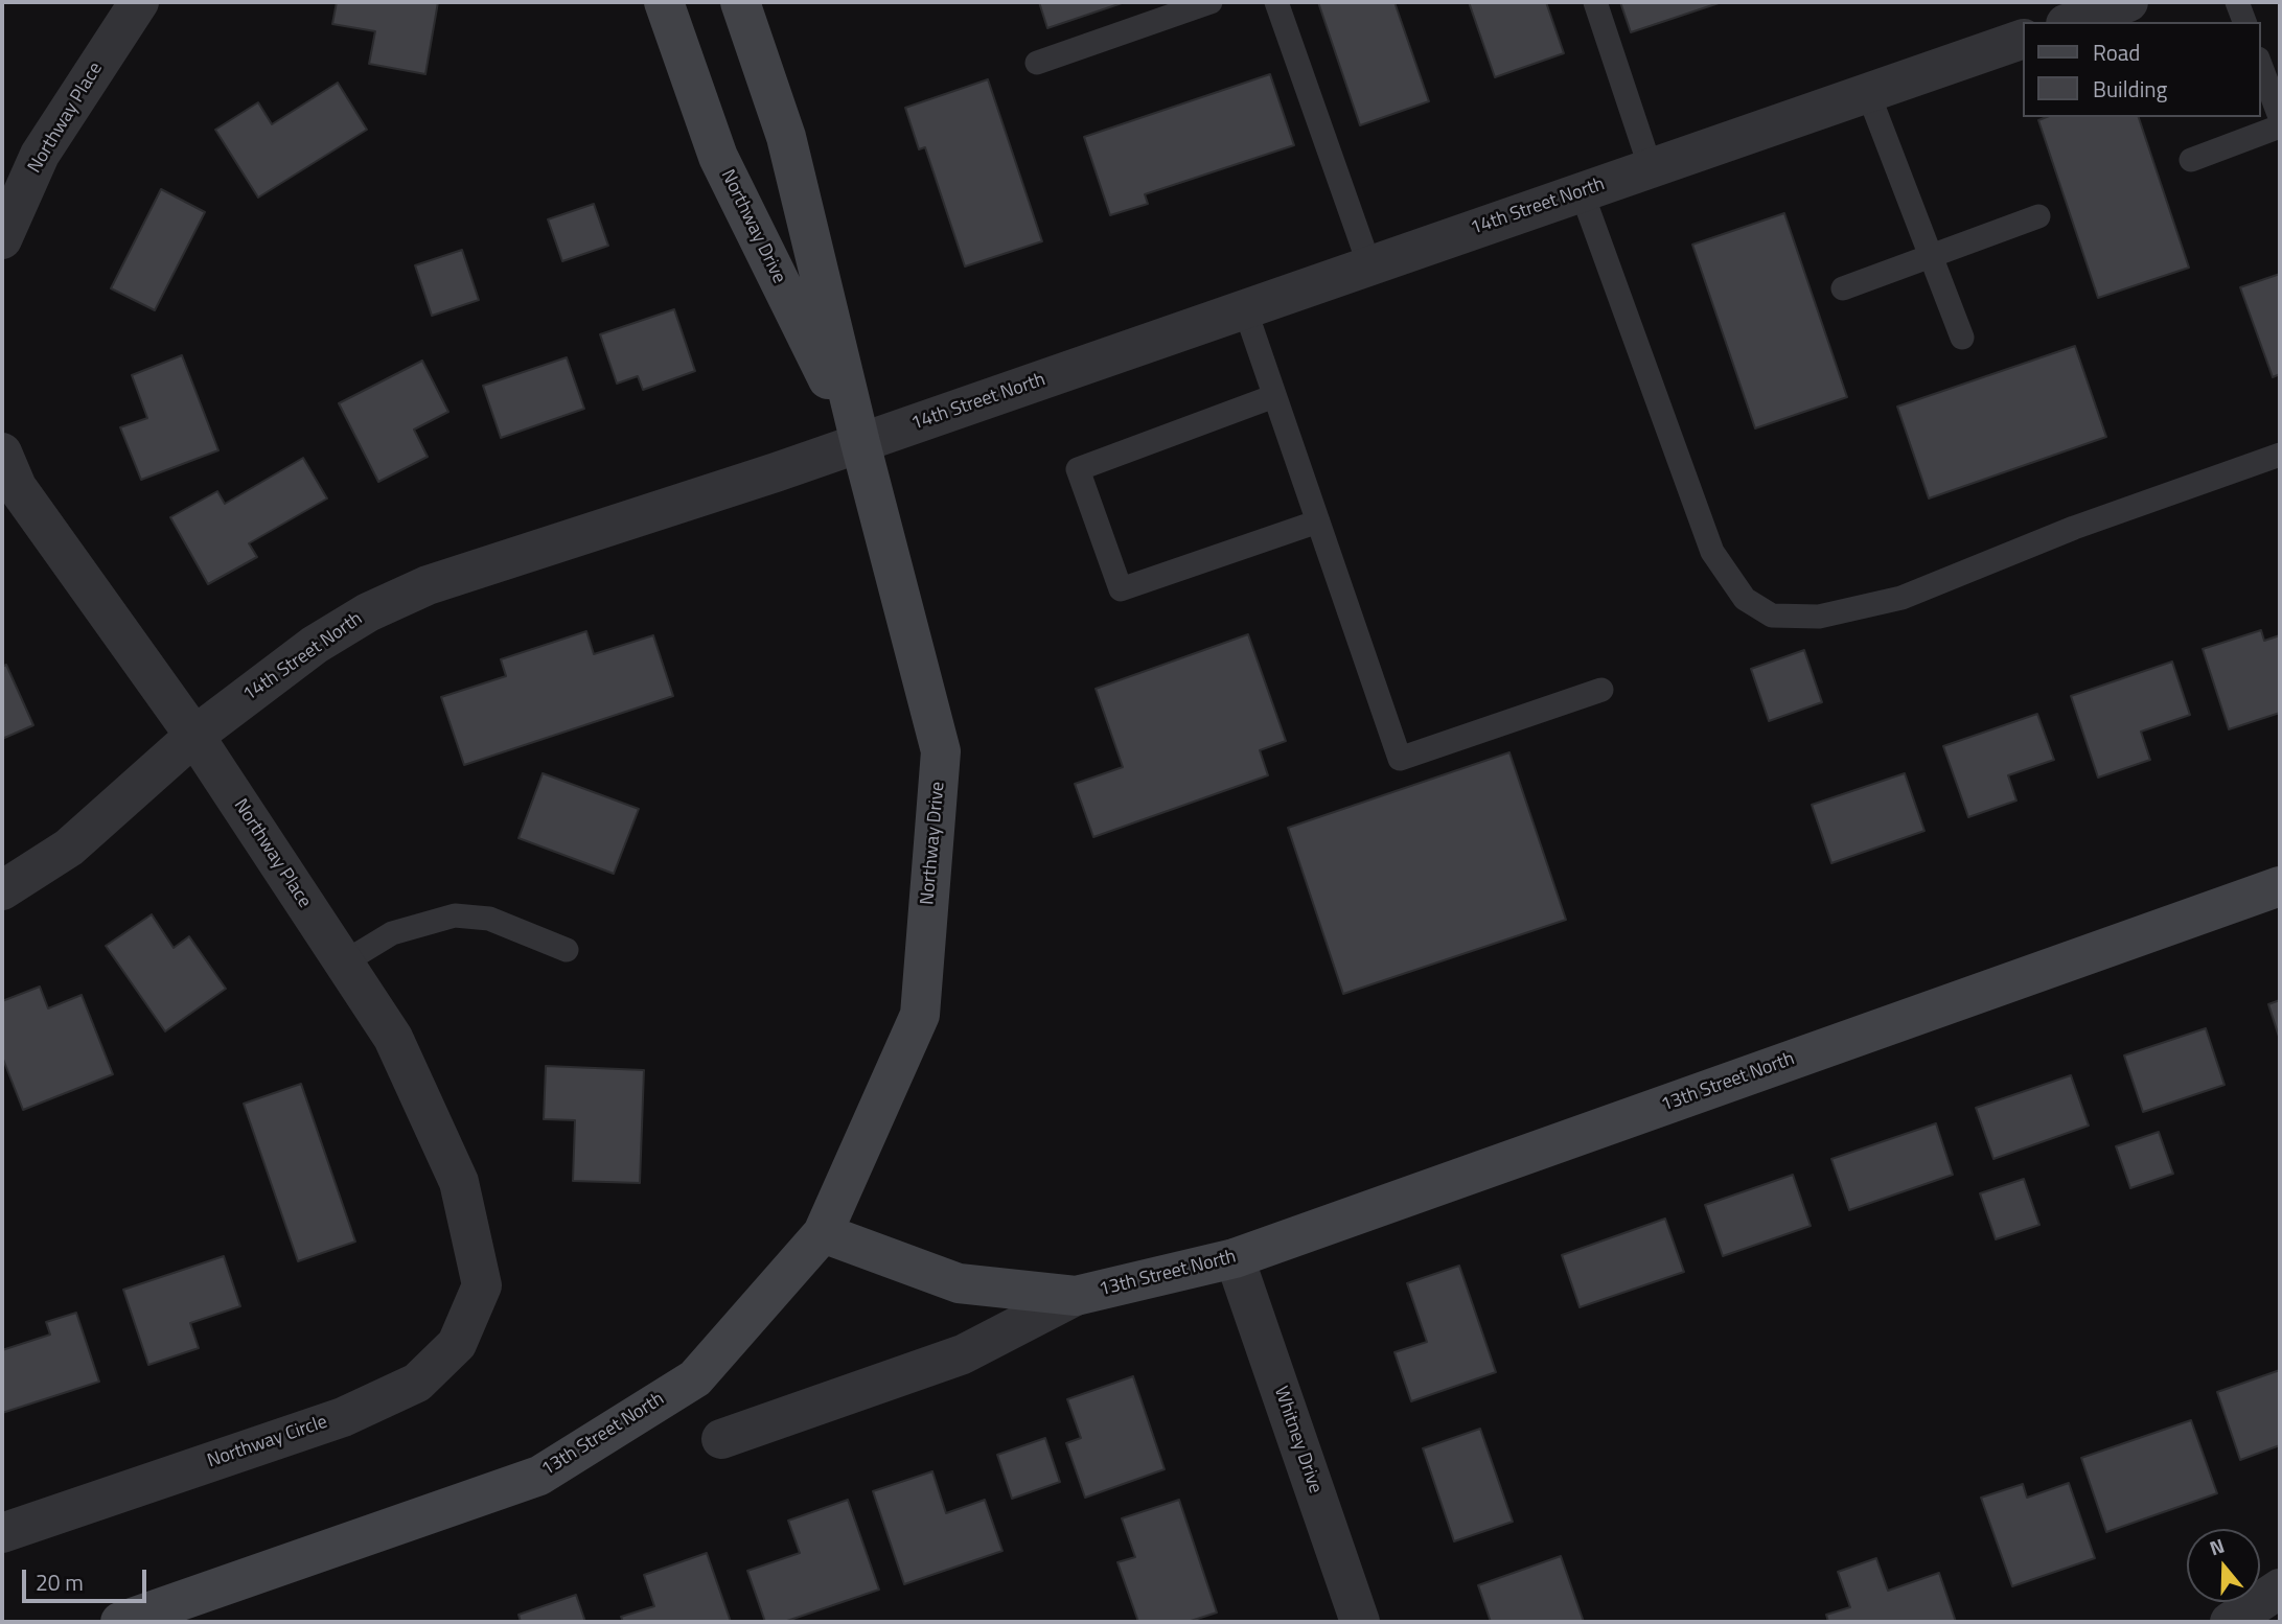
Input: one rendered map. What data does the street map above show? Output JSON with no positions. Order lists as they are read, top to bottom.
{
  "streets": {
    "street": [
      "Northway Place",
      "14th Street North",
      "Northway Drive",
      "13th Street North",
      "Whitney Drive",
      "Northway Circle"
    ]
  },
  "crossings": [
    ["Northway Place", "14th Street North"],
    ["Northway Place", "Northway Circle"],
    ["14th Street North", "Northway Drive"],
    ["Northway Drive", "13th Street North"],
    ["13th Street North", "Whitney Drive"]
  ],
  "legend": ["Road", "Building"],
  "scale_bar": "20 m",
  "north": "top"
}
